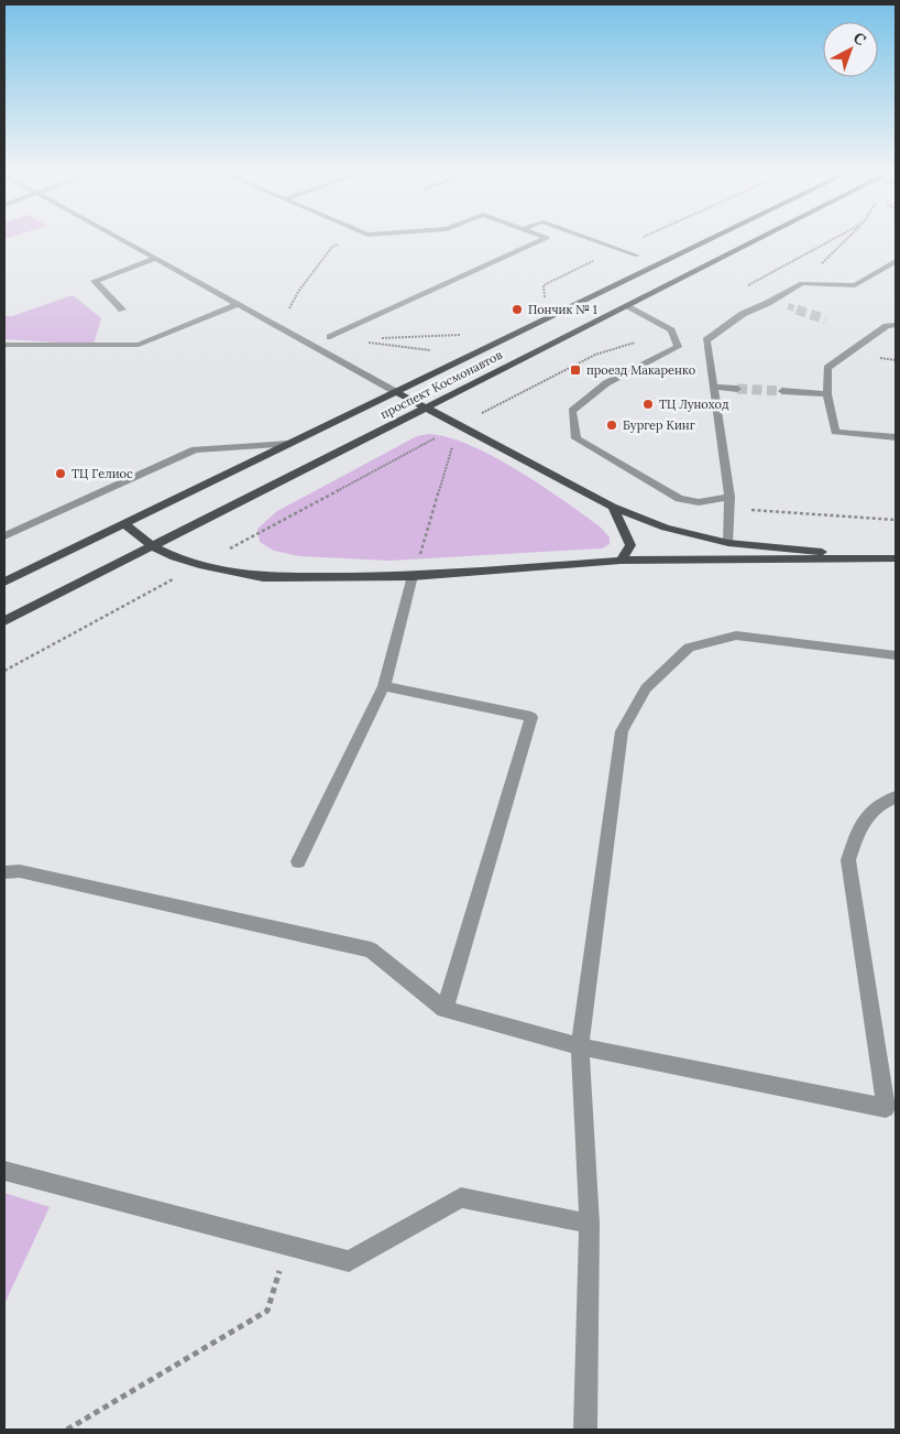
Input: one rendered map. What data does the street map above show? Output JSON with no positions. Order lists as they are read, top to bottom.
{
  "streets": {
    "main road": ["проспект Космонавтов"]
  },
  "places": {
    "other": [
      "Пончик № 1",
      "ТЦ Луноход",
      "Бургер Кинг",
      "ТЦ Гелиос"
    ],
    "transit": ["проезд Макаренко"]
  },
  "north": "top right"
}
